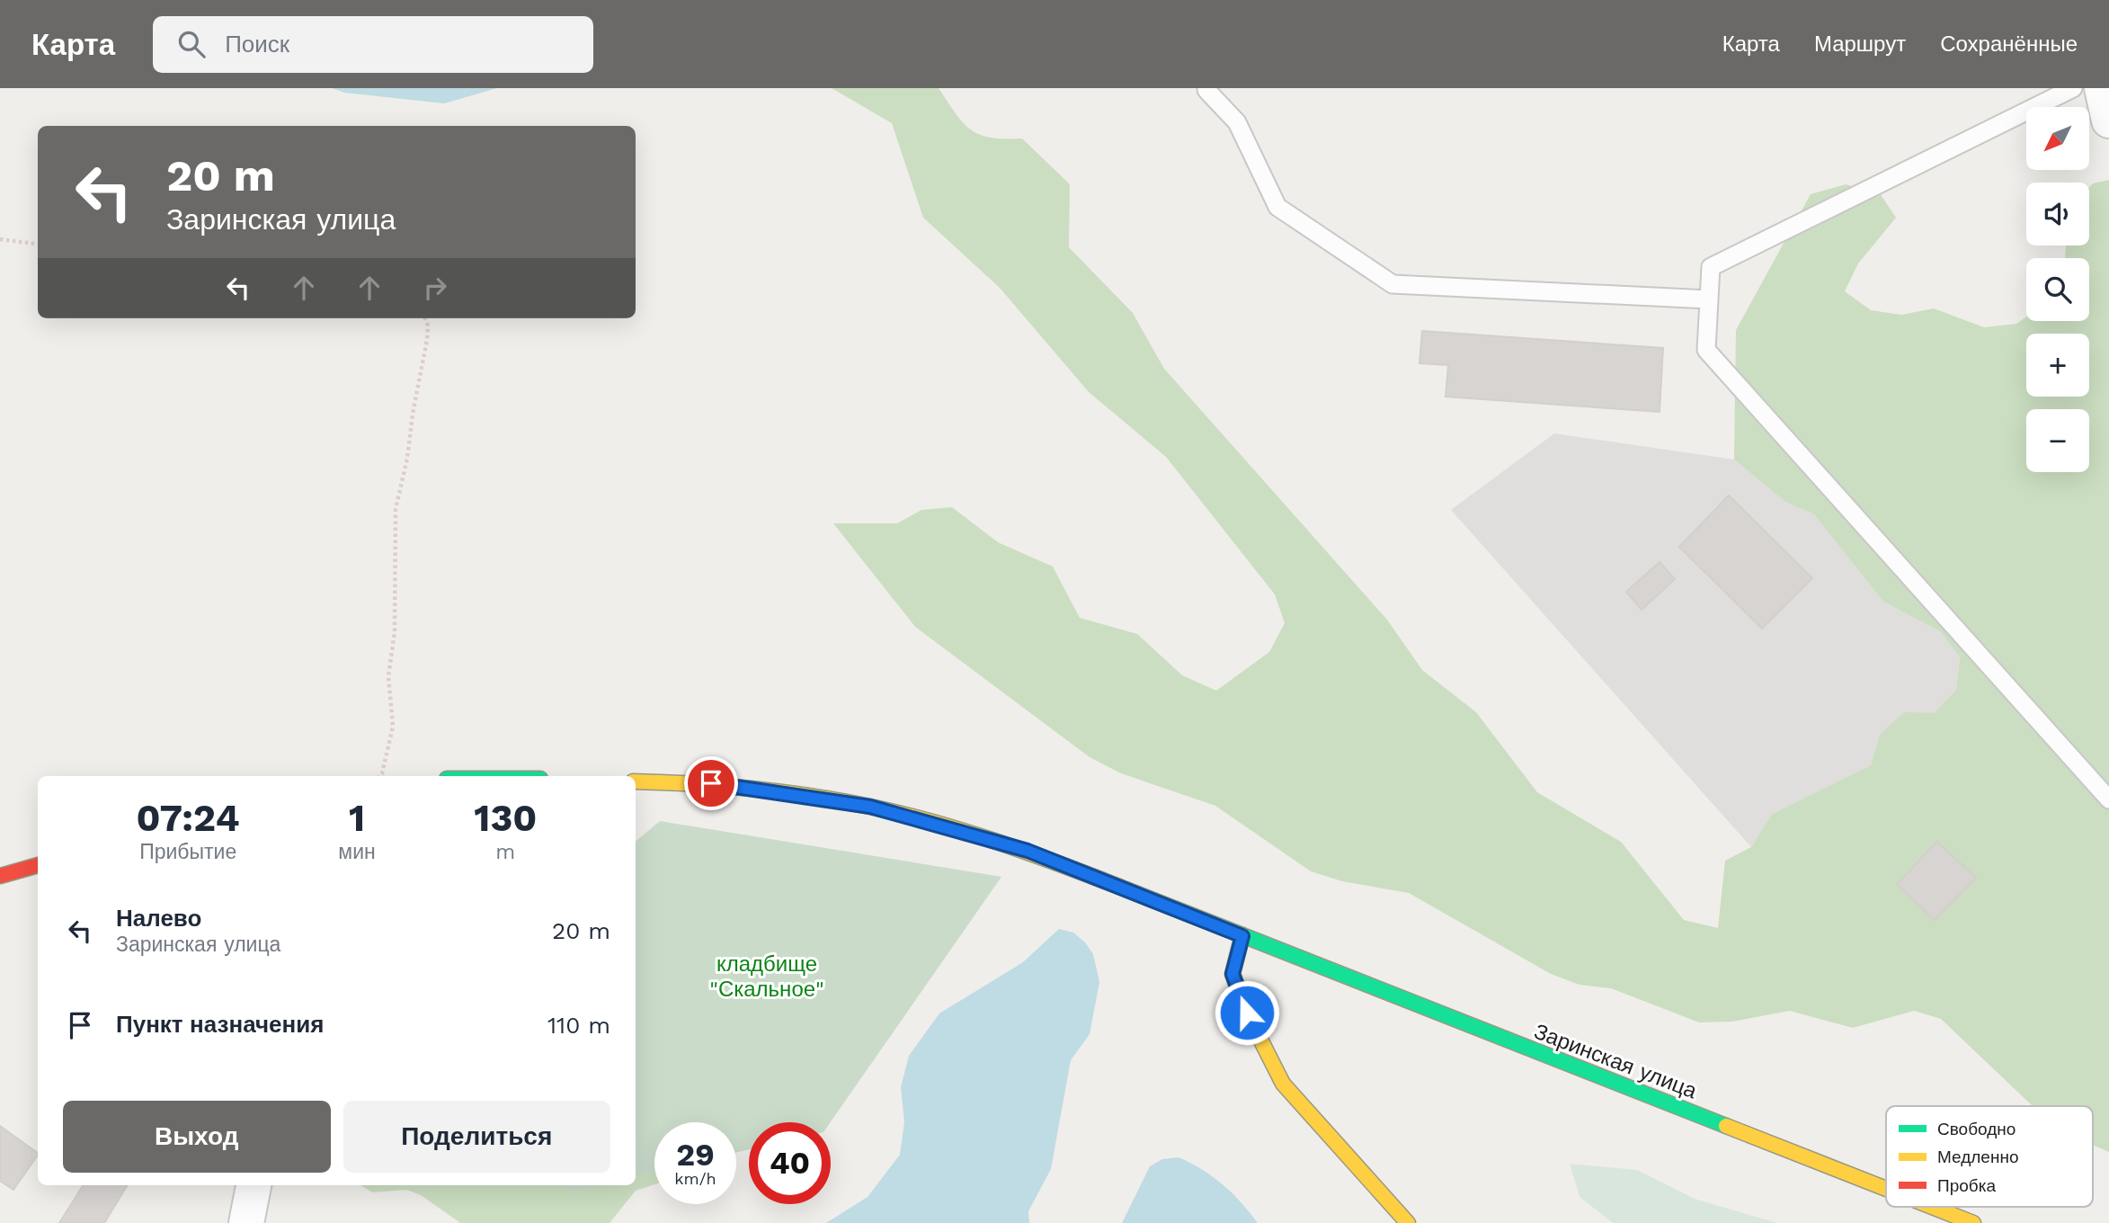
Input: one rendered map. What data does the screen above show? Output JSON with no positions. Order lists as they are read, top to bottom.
{
  "streets": {
    "street": ["Заринская улица"]
  },
  "parks": ["кладбище \"Скальное\""],
  "legend": ["Свободно", "Медленно", "Пробка"],
  "north": "bottom left",
  "page": {
    "header": "Карта",
    "search": "Поиск",
    "nav": ["Карта", "Маршрут", "Сохранённые"],
    "map_buttons": ["+", "−"],
    "turn": ["20 m", "Заринская улица"],
    "eta": [
      "07:24",
      "Прибытие",
      "1",
      "мин",
      "130",
      "m"
    ],
    "list": [
      {
        "name": "Налево",
        "note": "Заринская улица",
        "value": "20 m"
      },
      {
        "name": "Пункт назначения",
        "value": "110 m"
      }
    ],
    "buttons": ["Выход", "Поделиться"],
    "speed": "29 km/h",
    "limit": "40"
  }
}
